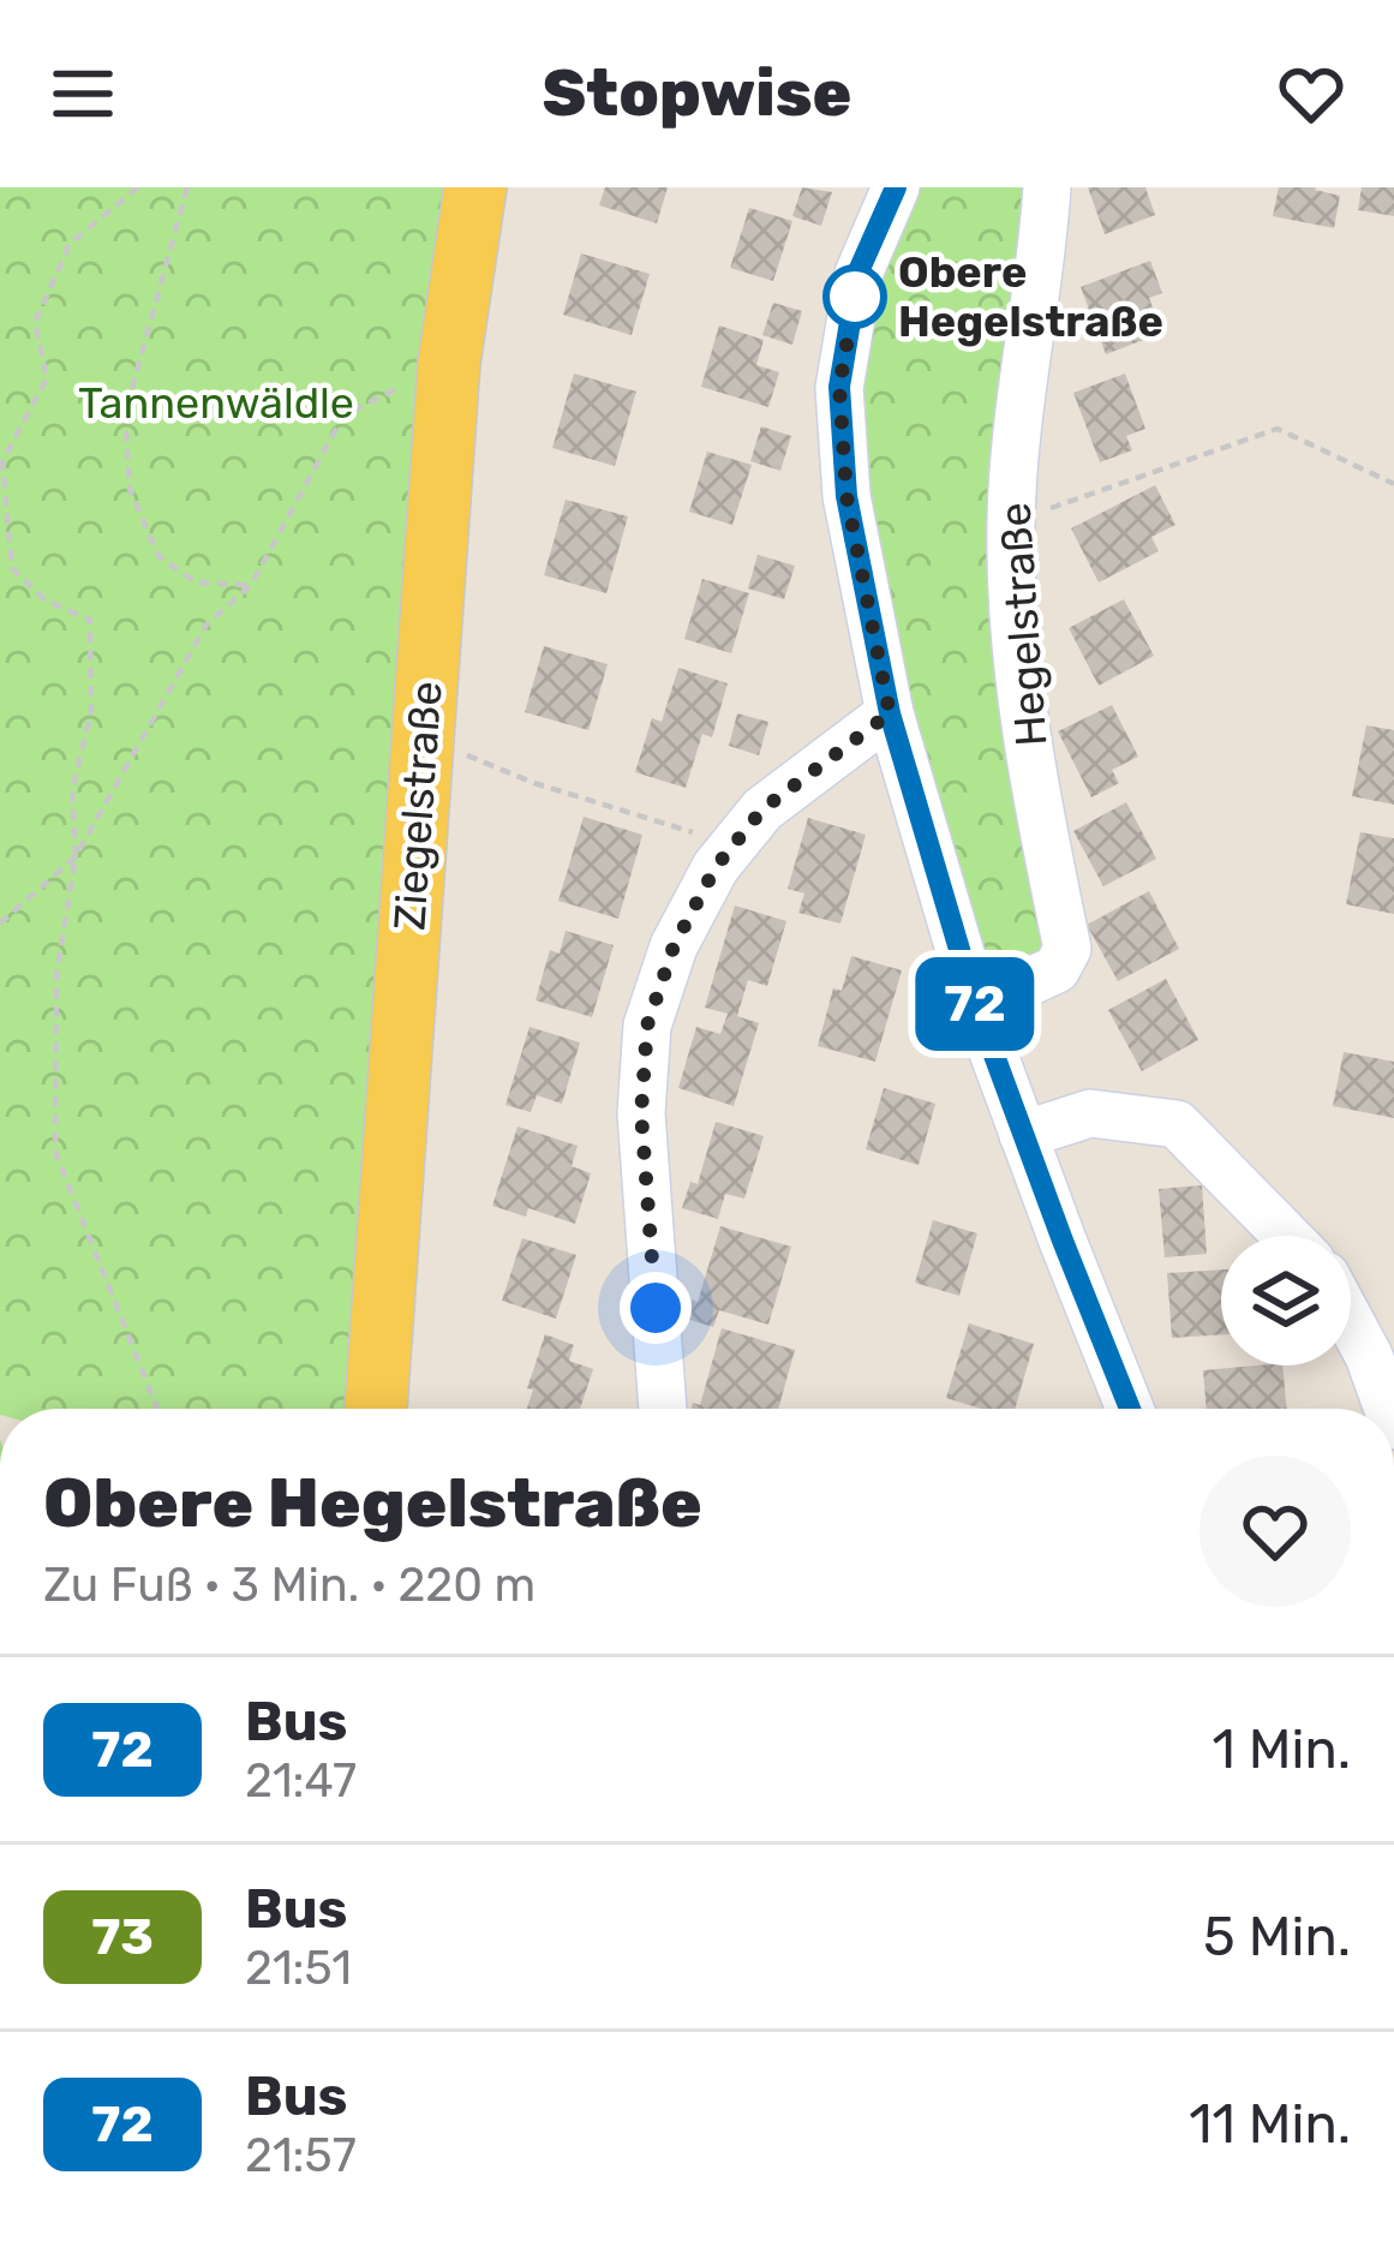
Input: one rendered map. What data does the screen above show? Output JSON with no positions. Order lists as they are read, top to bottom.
{
  "streets": {
    "main road": ["Ziegelstraße"],
    "street": ["Hegelstraße"]
  },
  "parks": ["Tannenwäldle"],
  "places": ["Obere Hegelstraße"],
  "lines": ["bus line 72"],
  "page": {
    "header": "Stopwise",
    "on_map": "72",
    "heading": ["Obere Hegelstraße", "Zu Fuß · 3 Min. · 220 m"],
    "list": [
      {
        "mark": "72",
        "name": "Bus",
        "note": "21:47",
        "value": "1 Min."
      },
      {
        "mark": "73",
        "name": "Bus",
        "note": "21:51",
        "value": "5 Min."
      },
      {
        "mark": "72",
        "name": "Bus",
        "note": "21:57",
        "value": "11 Min."
      }
    ]
  }
}
